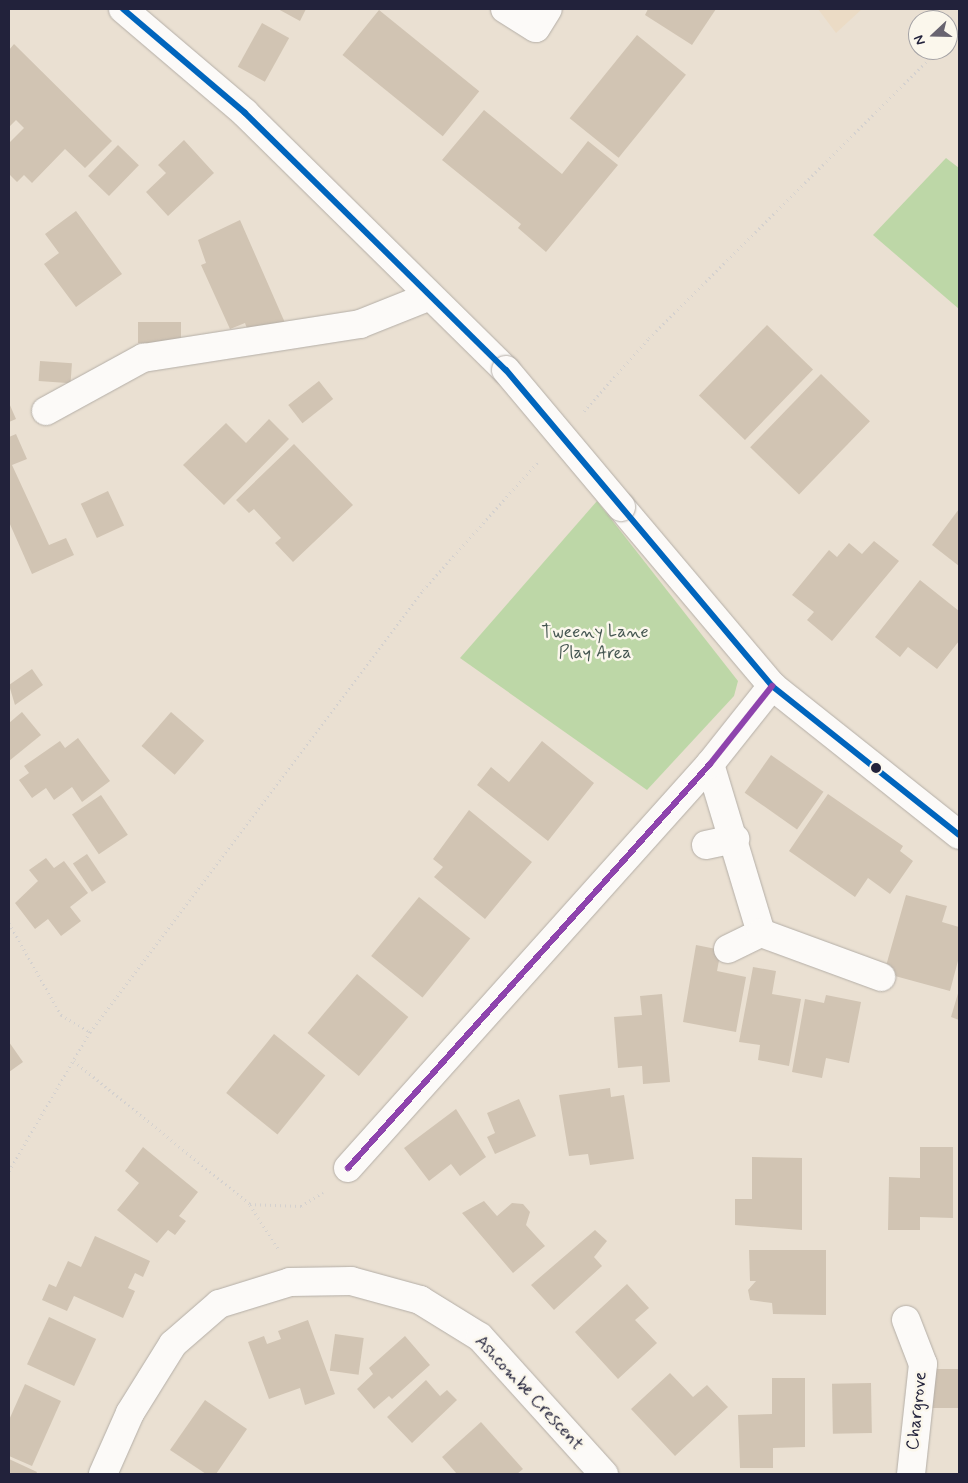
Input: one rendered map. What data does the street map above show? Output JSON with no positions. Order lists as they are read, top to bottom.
{
  "streets": {
    "street": ["Ashcombe Crescent", "Chargrove"]
  },
  "parks": ["Tweeny Lane Play Area"],
  "north": "left"
}
